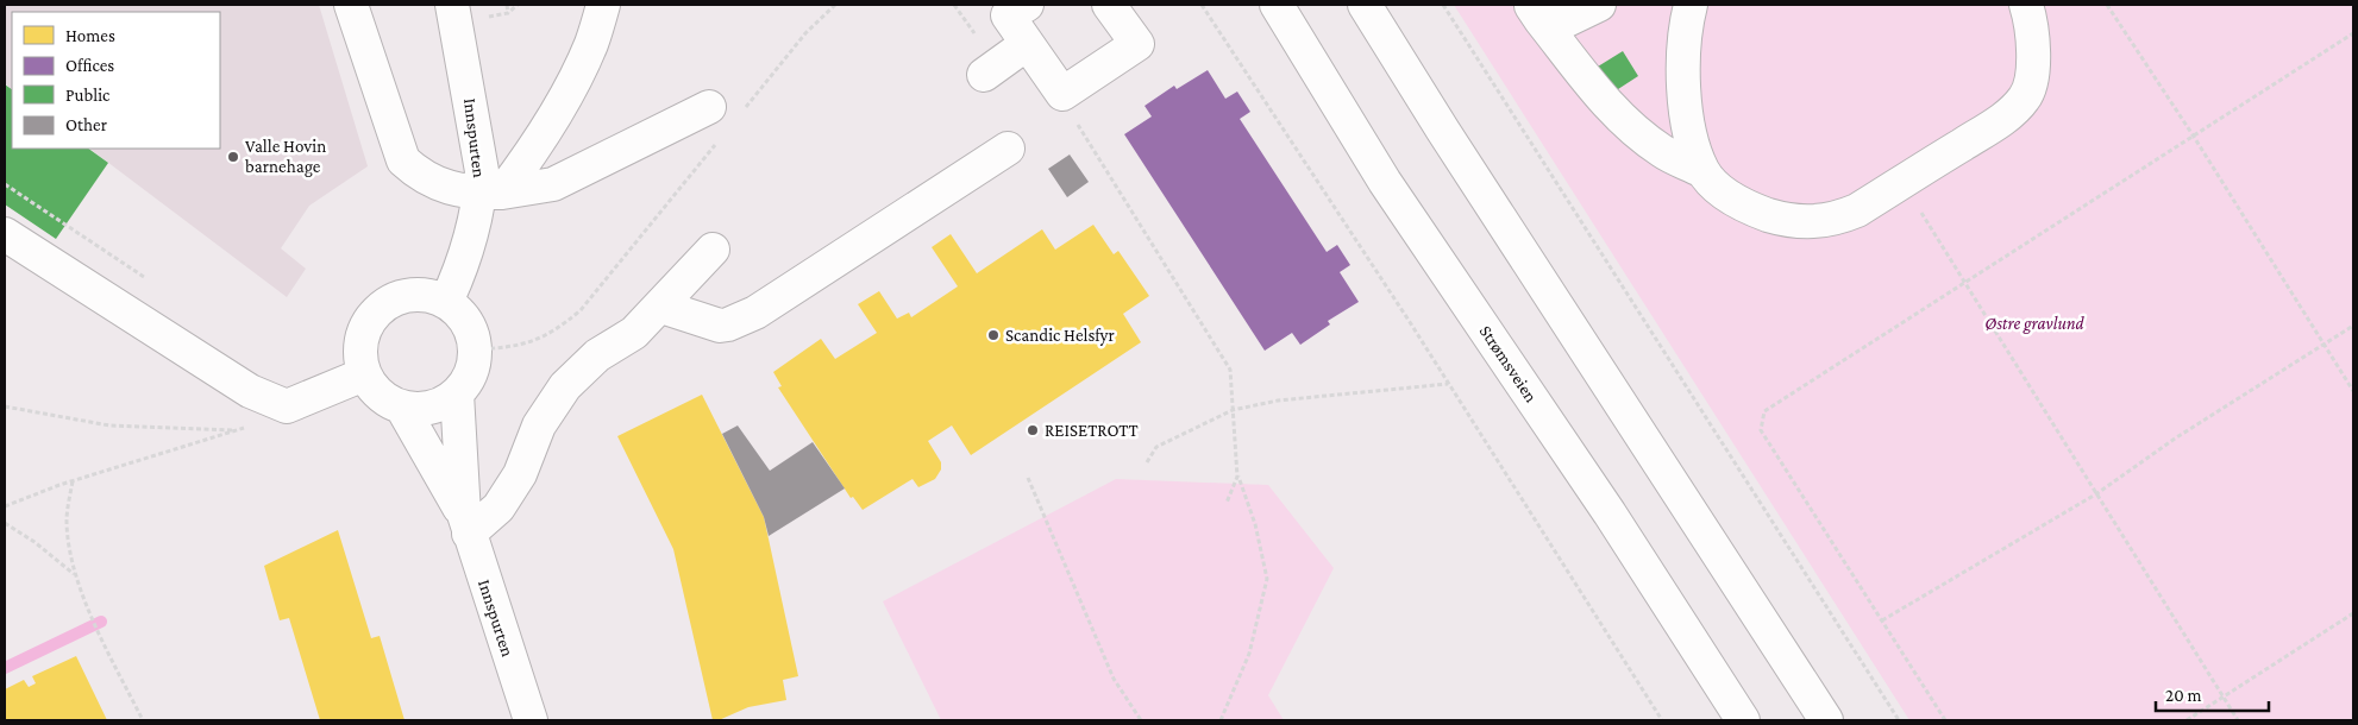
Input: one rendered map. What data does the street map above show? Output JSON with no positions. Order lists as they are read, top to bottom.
{
  "streets": {
    "main road": ["Innspurten", "Strømsveien"]
  },
  "parks": ["Østre gravlund"],
  "places": ["Valle Hovin barnehage", "Scandic Helsfyr", "REISETROTT"],
  "legend": [
    "Homes",
    "Offices",
    "Public",
    "Other"
  ],
  "scale_bar": "20 m"
}
